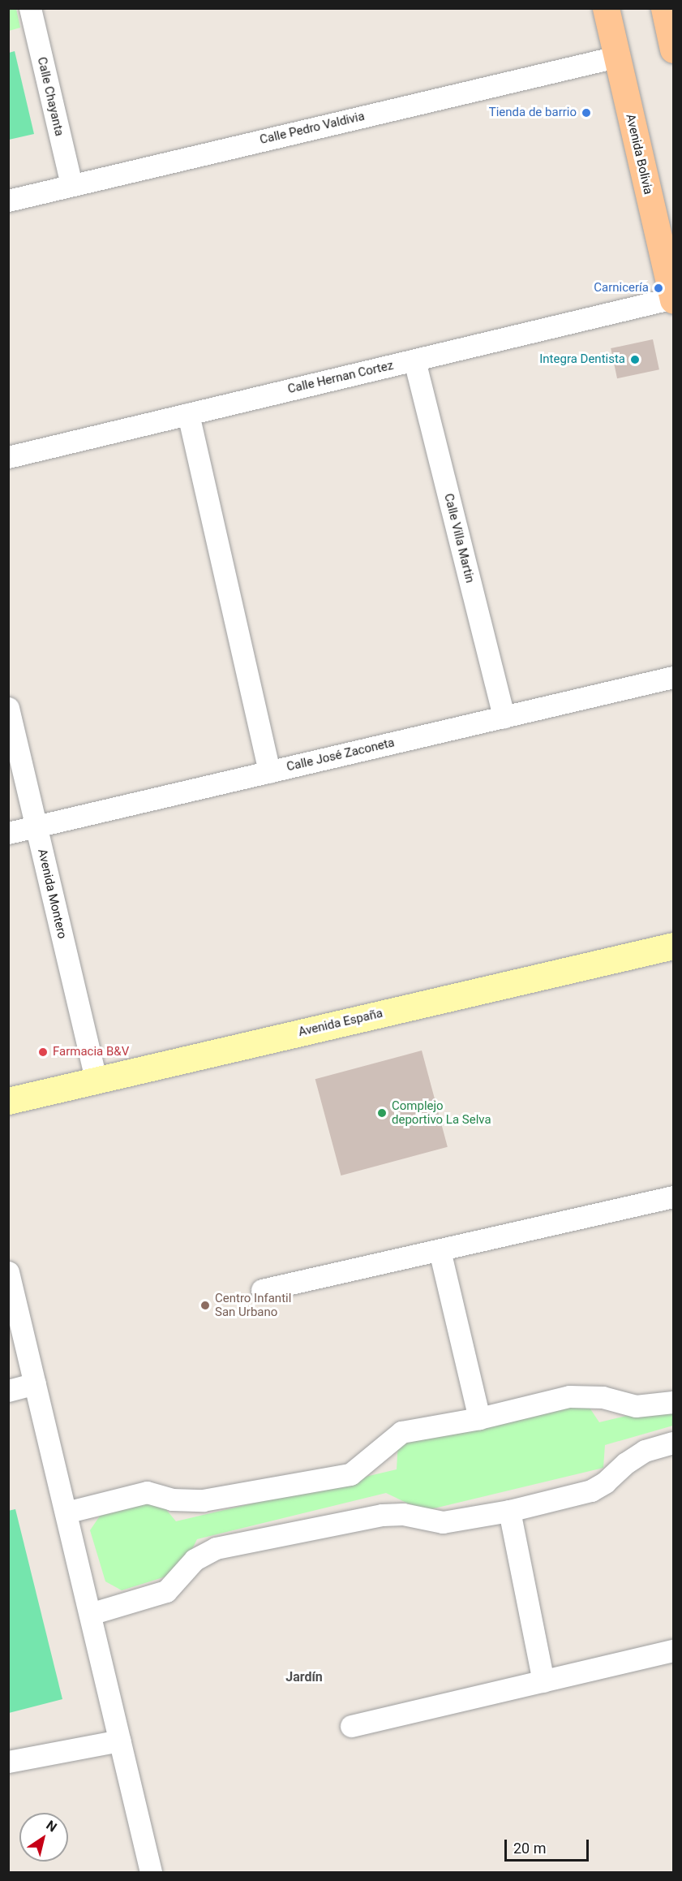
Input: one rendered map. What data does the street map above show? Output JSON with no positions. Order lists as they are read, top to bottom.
{
  "streets": {
    "main road": ["Avenida Bolivia"],
    "street": [
      "Calle Chayanta",
      "Calle Pedro Valdivia",
      "Calle Hernan Cortez",
      "Calle Villa Martin",
      "Calle José Zaconeta",
      "Avenida Montero",
      "Avenida España"
    ]
  },
  "crossings": [
    ["Calle Chayanta", "Calle Pedro Valdivia"],
    ["Calle Pedro Valdivia", "Avenida Bolivia"],
    ["Avenida Bolivia", "Calle Hernan Cortez"],
    ["Calle Hernan Cortez", "Calle Villa Martin"],
    ["Calle Villa Martin", "Calle José Zaconeta"],
    ["Calle José Zaconeta", "Avenida Montero"],
    ["Avenida Montero", "Avenida España"]
  ],
  "districts": ["Jardín"],
  "places": [
    "Tienda de barrio",
    "Carnicería",
    "Integra Dentista",
    "Farmacia B&V",
    "Complejo deportivo La Selva",
    "Centro Infantil San Urbano"
  ],
  "scale_bar": "20 m",
  "north": "top right"
}
